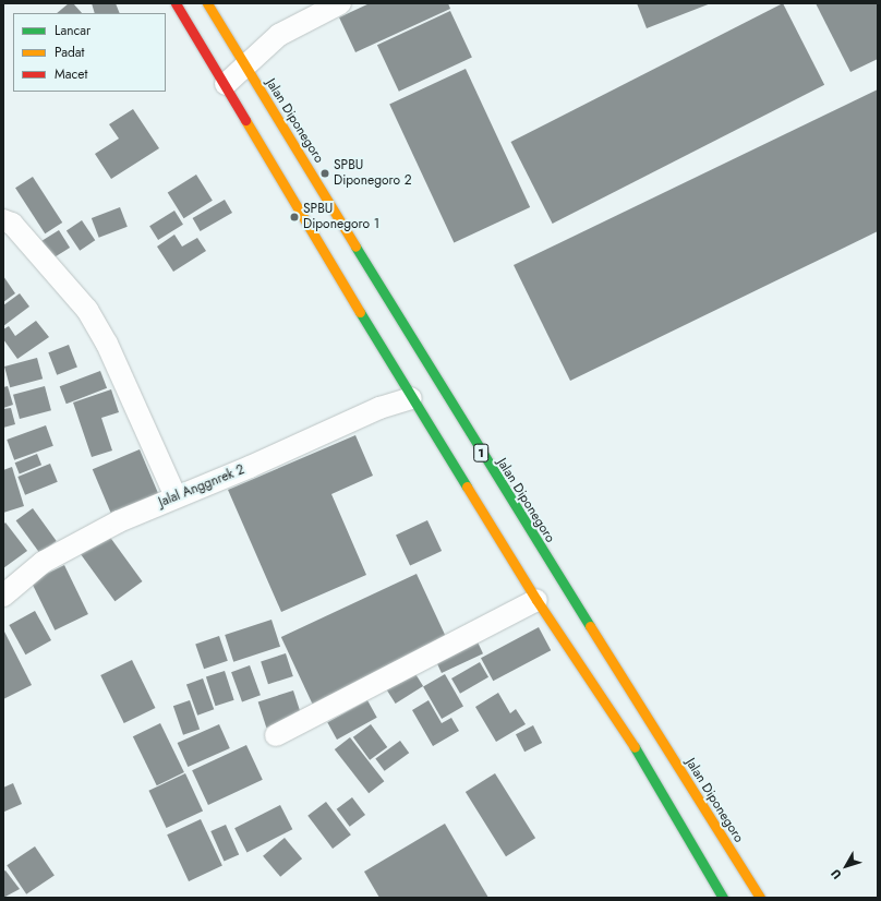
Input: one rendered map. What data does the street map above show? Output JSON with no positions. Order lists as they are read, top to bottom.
{
  "streets": {
    "highway": ["Jalan Diponegoro", "1"],
    "street": ["Jalal Anggnrek 2"]
  },
  "crossings": [
    ["1", "Jalal Anggnrek 2"]
  ],
  "places": ["SPBU Diponegoro 2", "SPBU Diponegoro 1"],
  "legend": ["Lancar", "Padat", "Macet"],
  "north": "bottom left"
}
